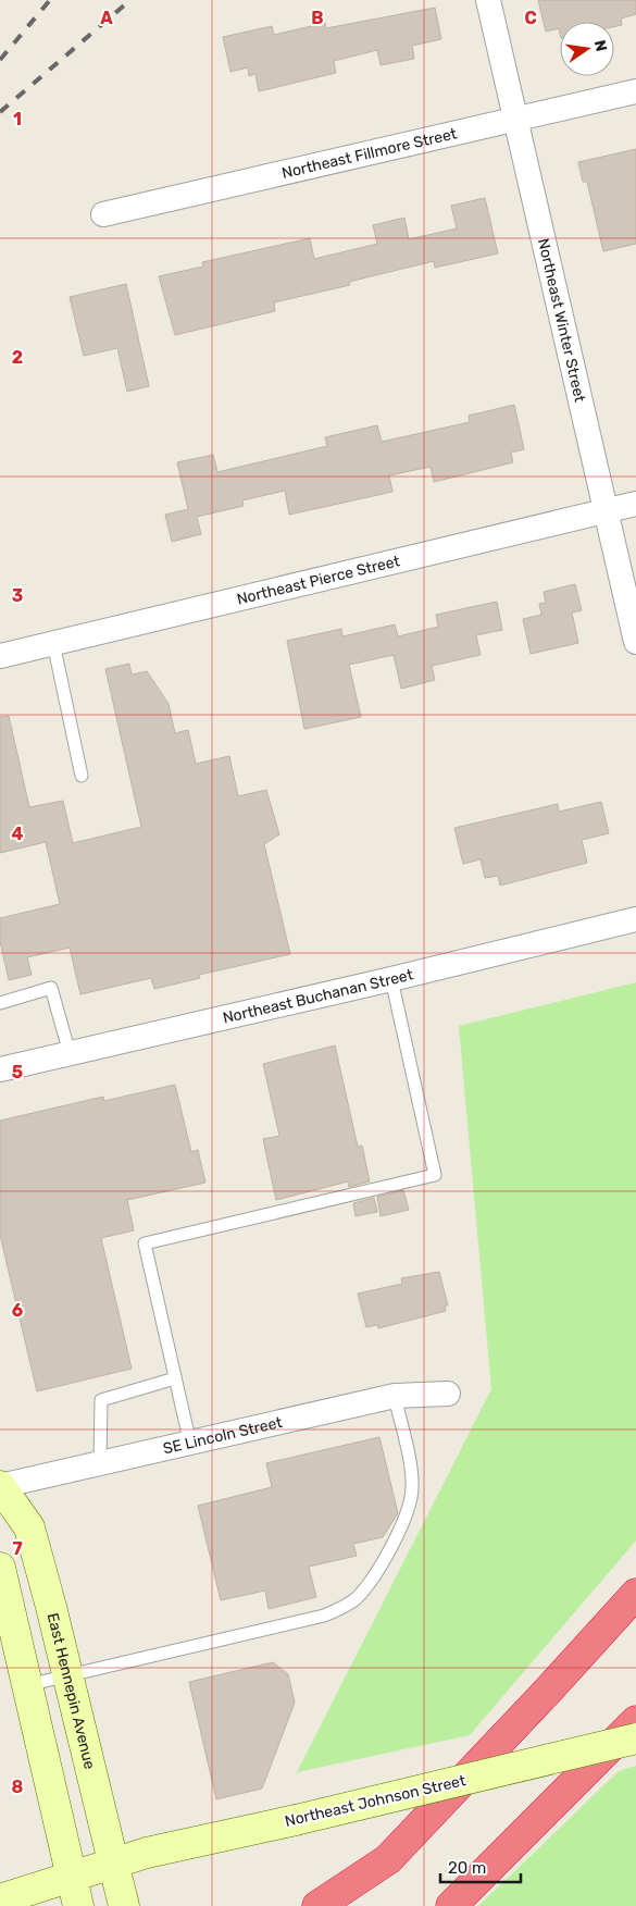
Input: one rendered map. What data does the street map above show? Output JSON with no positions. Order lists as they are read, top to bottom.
{
  "streets": {
    "main road": ["East Hennepin Avenue", "Northeast Johnson Street"],
    "street": [
      "Northeast Fillmore Street",
      "Northeast Winter Street",
      "Northeast Pierce Street",
      "Northeast Buchanan Street",
      "SE Lincoln Street"
    ]
  },
  "crossings": [
    ["Northeast Fillmore Street", "Northeast Winter Street"],
    ["Northeast Winter Street", "Northeast Pierce Street"],
    ["SE Lincoln Street", "East Hennepin Avenue"],
    ["East Hennepin Avenue", "Northeast Johnson Street"]
  ],
  "scale_bar": "20 m",
  "north": "right",
  "grid": {
    "columns": ["A", "B", "C"],
    "rows": [
      "1",
      "2",
      "3",
      "4",
      "5",
      "6",
      "7",
      "8"
    ]
  }
}
